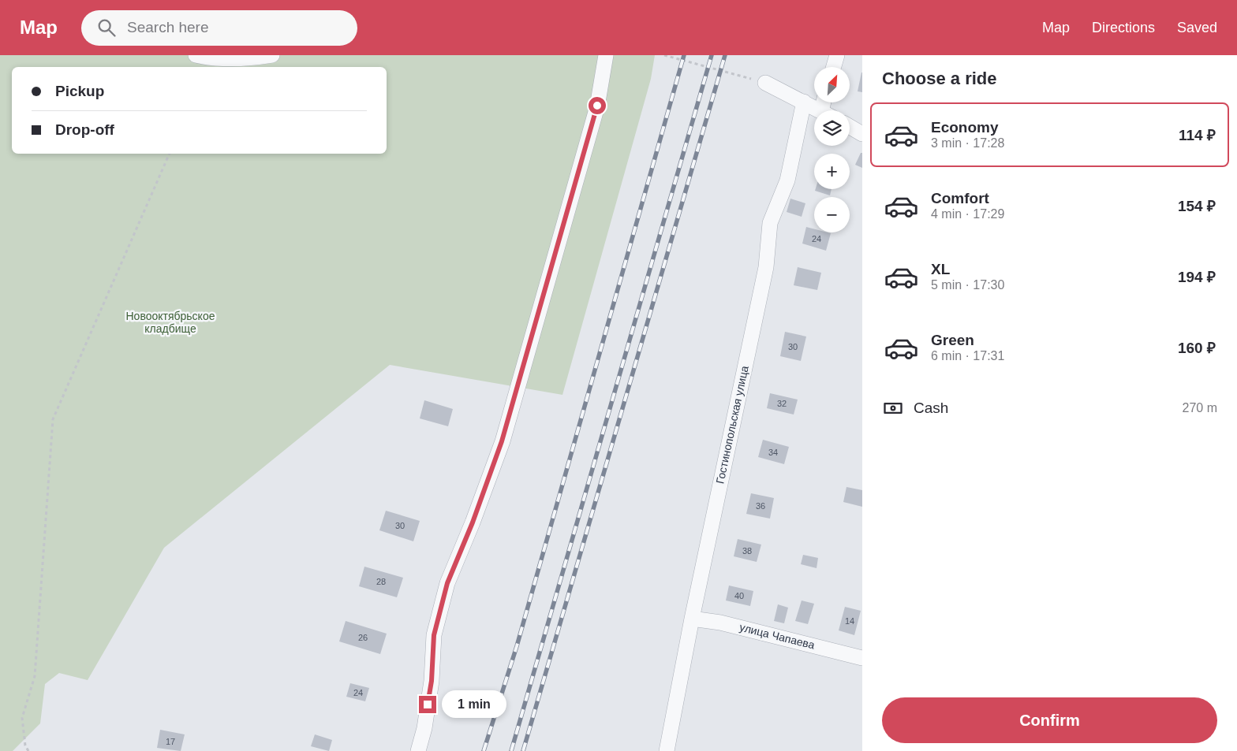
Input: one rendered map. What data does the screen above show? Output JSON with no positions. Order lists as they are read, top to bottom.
{
  "streets": {
    "street": ["Гостинопольская улица", "улица Чапаева"]
  },
  "crossings": [
    ["Гостинопольская улица", "улица Чапаева"]
  ],
  "parks": ["Новооктябрьское кладбище"],
  "house_numbers": [
    "24",
    "30",
    "32",
    "34",
    "36",
    "30",
    "38",
    "28",
    "40",
    "14",
    "26",
    "24",
    "17"
  ],
  "north": "top right",
  "page": {
    "header": "Map",
    "search": "Search here",
    "nav": ["Map", "Directions", "Saved"],
    "heading": "Choose a ride",
    "map_buttons": ["+", "−"],
    "banner": ["Pickup", "Drop-off"],
    "list": [
      {
        "name": "Economy",
        "note": "3 min · 17:28",
        "value": "114 ₽"
      },
      {
        "name": "Comfort",
        "note": "4 min · 17:29",
        "value": "154 ₽"
      },
      {
        "name": "XL",
        "note": "5 min · 17:30",
        "value": "194 ₽"
      },
      {
        "name": "Green",
        "note": "6 min · 17:31",
        "value": "160 ₽"
      }
    ],
    "pay": ["Cash", "270 m"],
    "buttons": "Confirm",
    "bubble": "1 min"
  }
}
